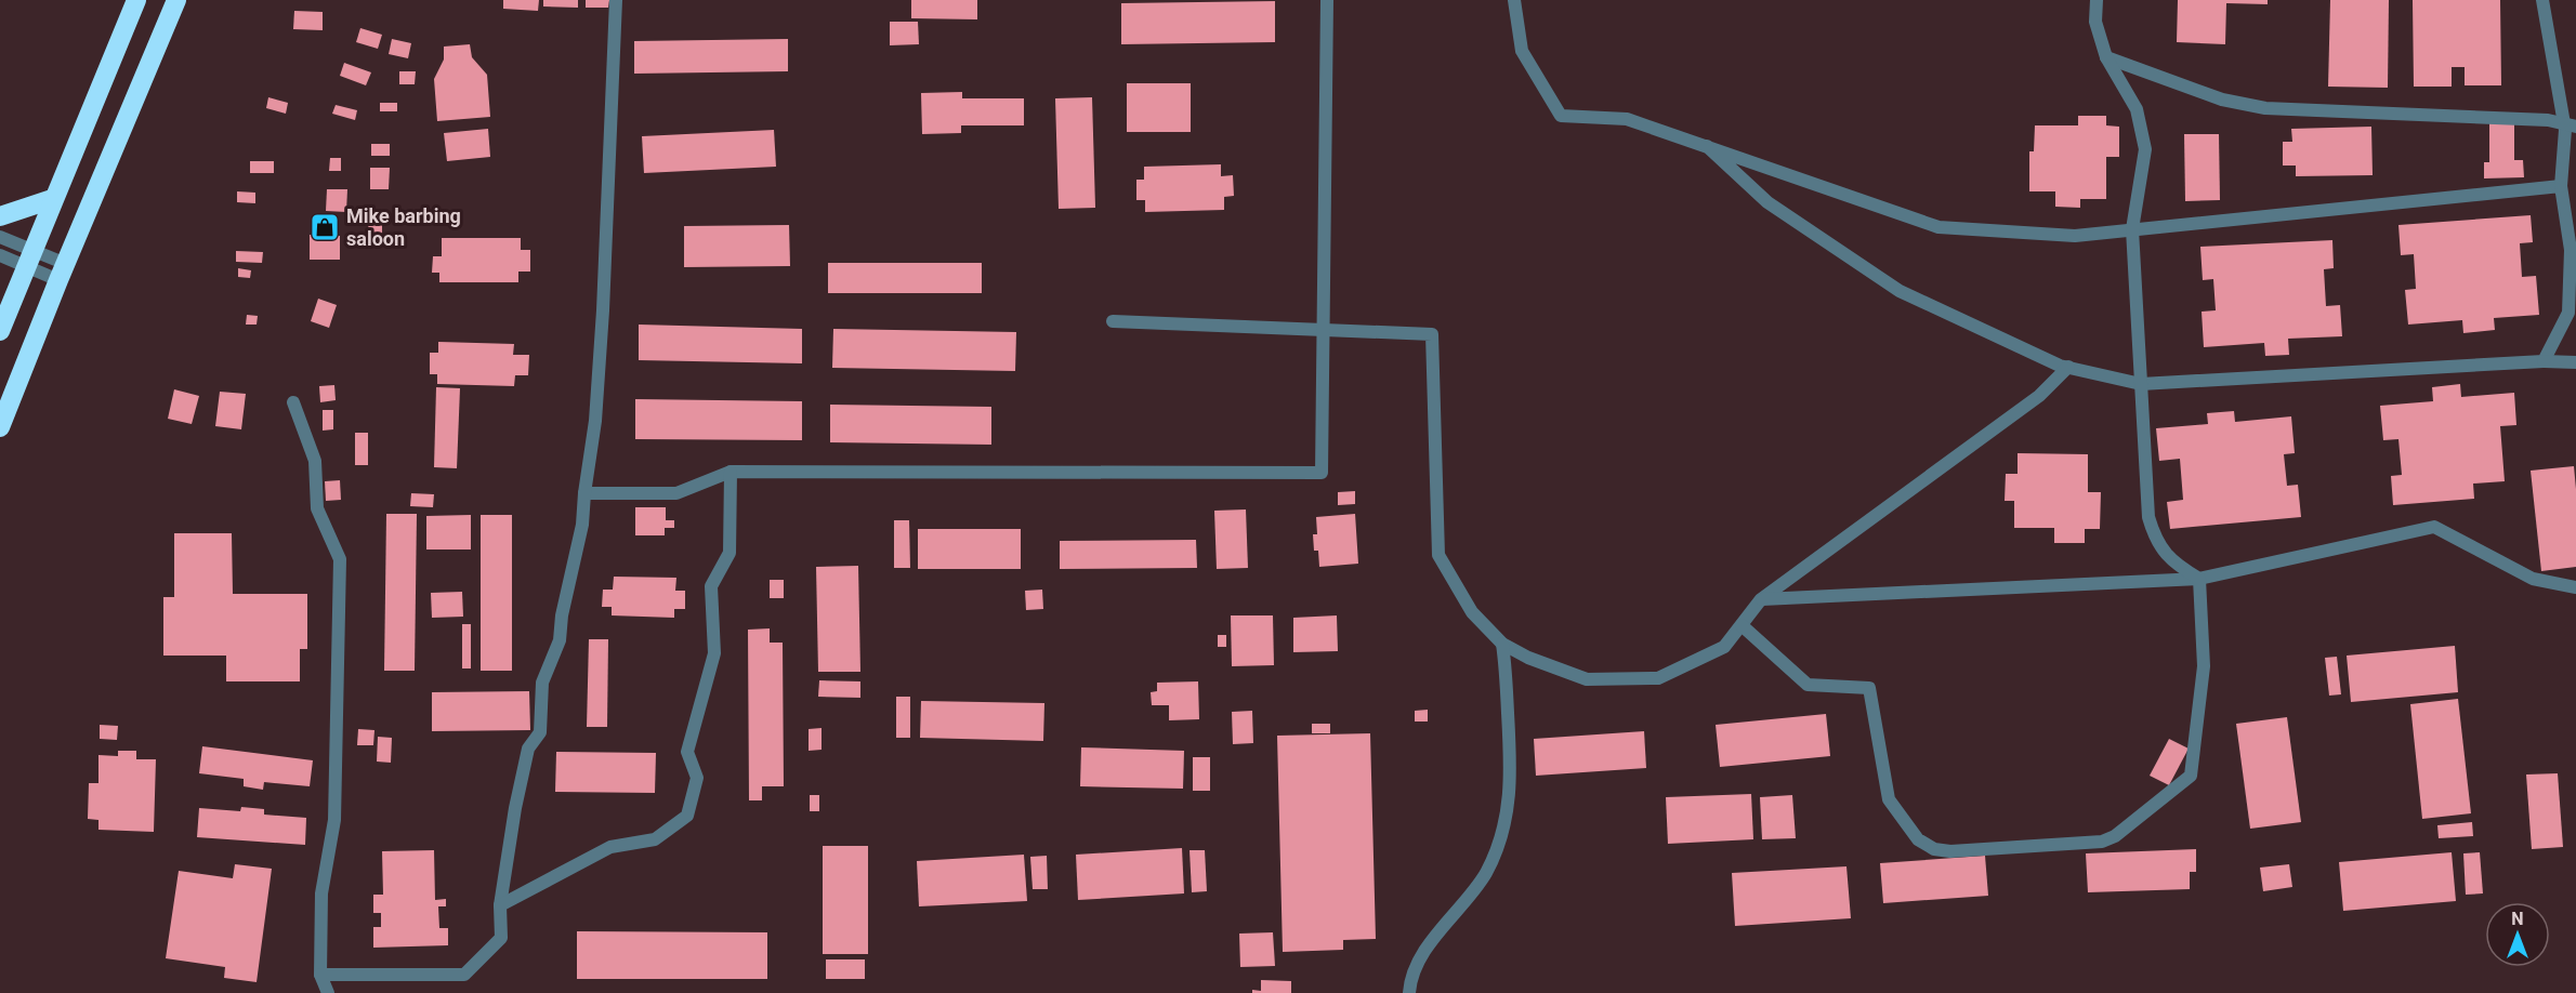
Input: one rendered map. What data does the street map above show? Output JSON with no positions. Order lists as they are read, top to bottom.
{
  "places": {
    "shop": ["Mike barbing saloon"]
  },
  "north": "top"
}
